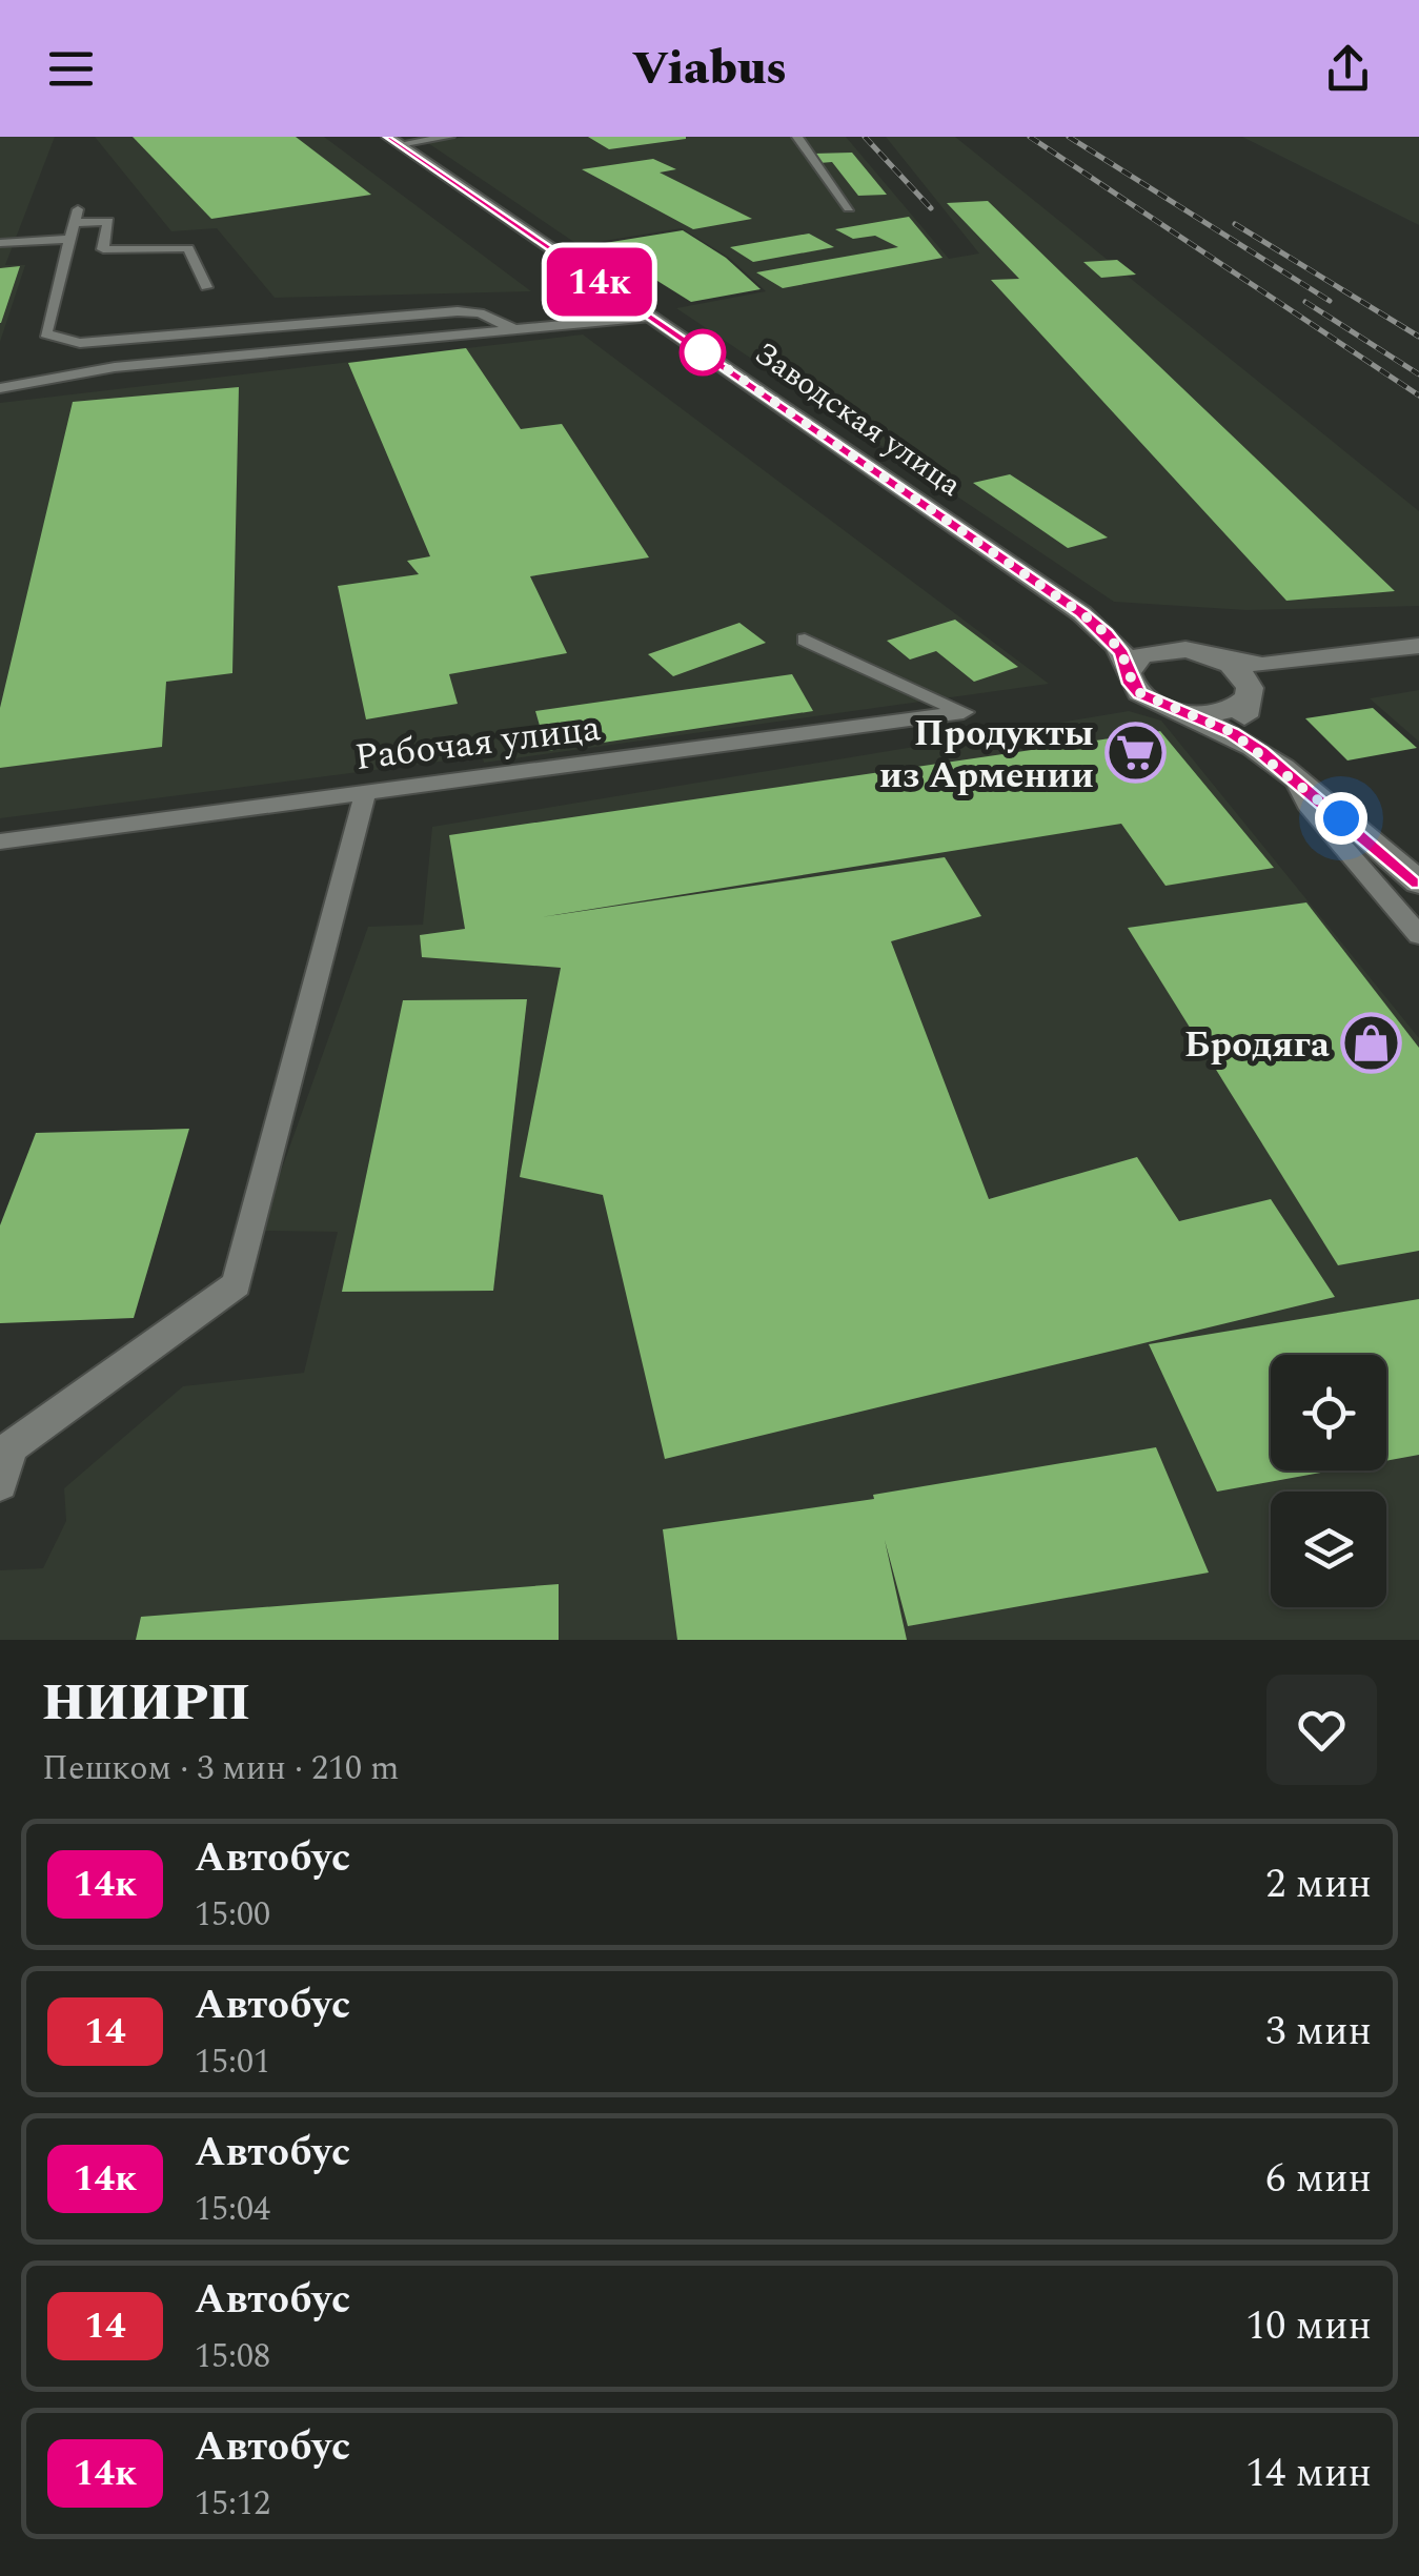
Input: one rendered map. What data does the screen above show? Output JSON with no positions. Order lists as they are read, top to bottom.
{
  "streets": {
    "street": ["Заводская улица"],
    "lane": ["Рабочая улица"]
  },
  "places": {
    "supermarket": ["Продукты из Армении"],
    "shop": ["Бродяга"]
  },
  "lines": ["bus line 14к"],
  "page": {
    "header": "Viabus",
    "on_map": "14к",
    "heading": ["НИИРП", "Пешком · 3 мин · 210 m"],
    "list": [
      {
        "mark": "14к",
        "name": "Автобус",
        "note": "15:00",
        "value": "2 мин"
      },
      {
        "mark": "14",
        "name": "Автобус",
        "note": "15:01",
        "value": "3 мин"
      },
      {
        "mark": "14к",
        "name": "Автобус",
        "note": "15:04",
        "value": "6 мин"
      },
      {
        "mark": "14",
        "name": "Автобус",
        "note": "15:08",
        "value": "10 мин"
      },
      {
        "mark": "14к",
        "name": "Автобус",
        "note": "15:12",
        "value": "14 мин"
      }
    ]
  }
}
